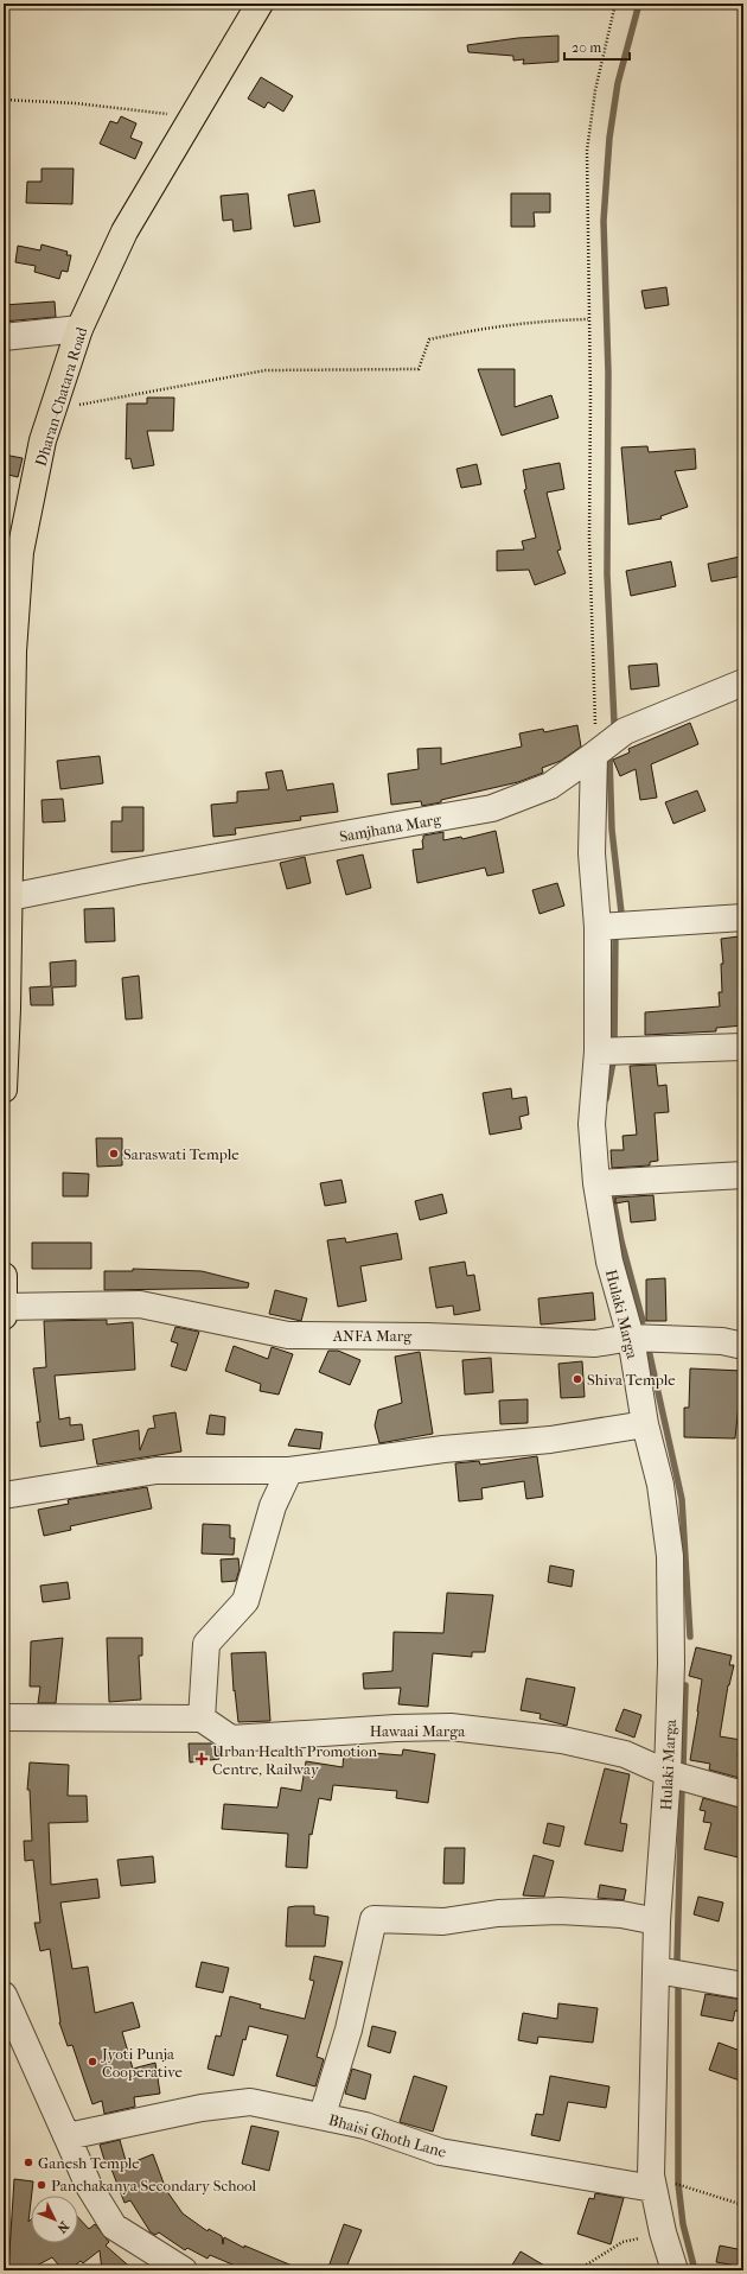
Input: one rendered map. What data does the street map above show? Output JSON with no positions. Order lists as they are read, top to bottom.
{
  "streets": {
    "main road": ["Dharan-Chatara Road"],
    "street": [
      "Samjhana Marg",
      "Hulaki Marga",
      "ANFA Marg",
      "Hawaai Marga",
      "Bhaisi Ghoth Lane"
    ]
  },
  "crossings": [
    ["Dharan-Chatara Road", "Samjhana Marg"],
    ["Samjhana Marg", "Hulaki Marga"],
    ["Hulaki Marga", "ANFA Marg"],
    ["Hulaki Marga", "Hawaai Marga"],
    ["Hulaki Marga", "Bhaisi Ghoth Lane"]
  ],
  "places": {
    "other": [
      "Saraswati Temple",
      "Shiva Temple",
      "Jyoti Punja Cooperative",
      "Ganesh Temple",
      "Panchakanya Secondary School"
    ],
    "health": ["Urban Health Promotion Centre, Railway"]
  },
  "scale_bar": "20 m",
  "north": "bottom right"
}
